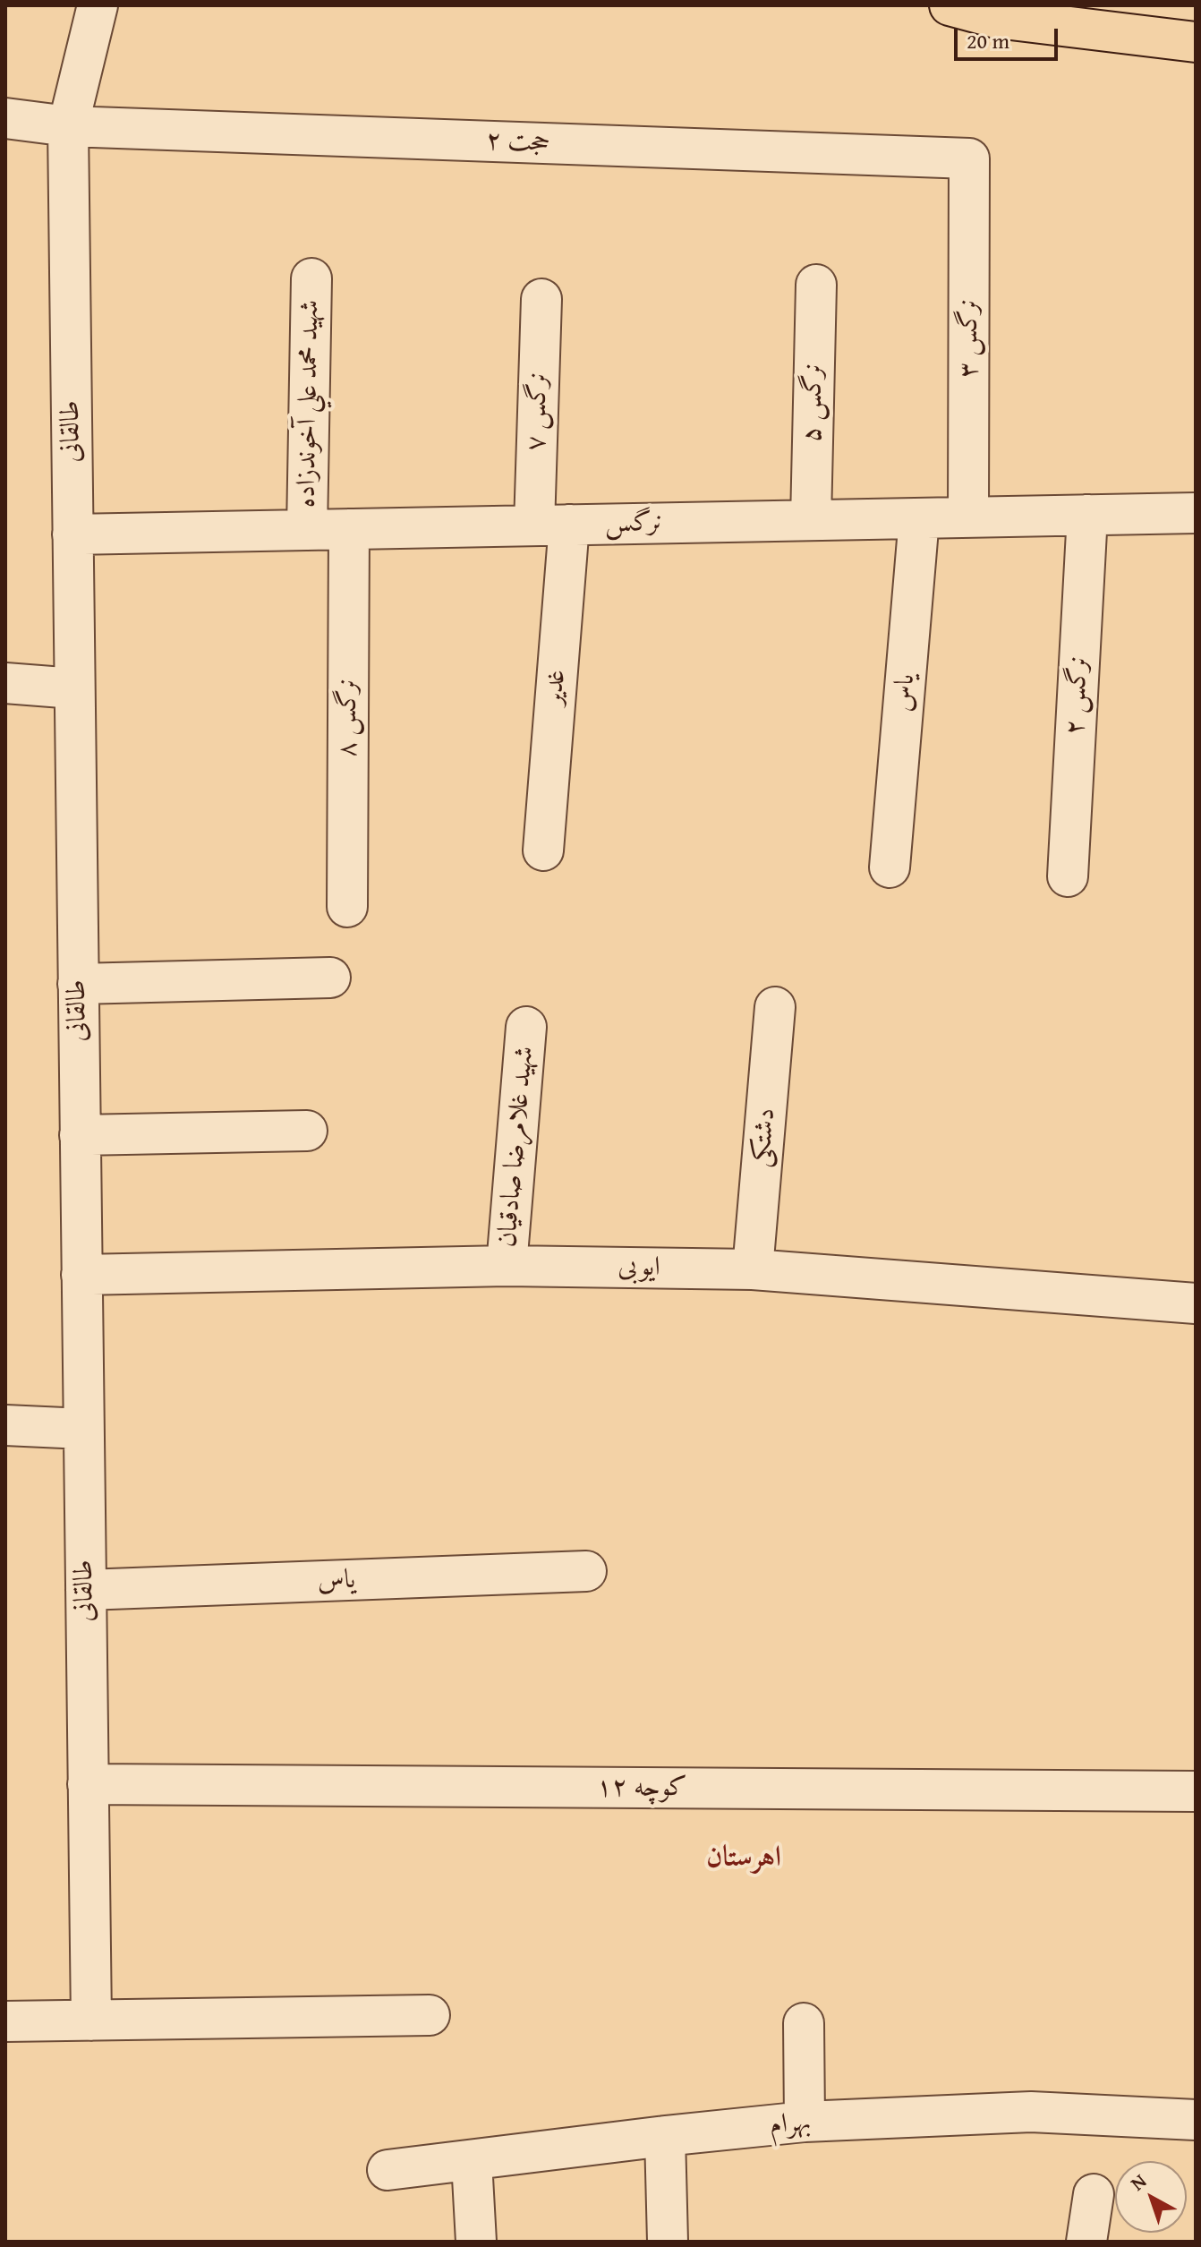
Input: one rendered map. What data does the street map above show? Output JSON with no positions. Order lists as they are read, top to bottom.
{
  "streets": {
    "street": [
      "حجت ۲",
      "نرگس ۳",
      "نرگس ۵",
      "شهيد محمد علي آخوندزاده",
      "نرگس ۷",
      "طالقانی",
      "نرگس",
      "غدیر",
      "یاس",
      "نرگس ۲",
      "نرگس ۸",
      "دشتکی",
      "شهید غلامرضا صادقیان",
      "ایوبی",
      "کوچه ۱۲",
      "بهرام"
    ]
  },
  "crossings": [
    ["حجت ۲", "نرگس ۳"],
    ["حجت ۲", "طالقانی"],
    ["نرگس ۳", "نرگس"],
    ["نرگس ۵", "نرگس"],
    ["شهيد محمد علي آخوندزاده", "نرگس"],
    ["نرگس ۷", "نرگس"],
    ["نرگس ۷", "غدیر"],
    ["طالقانی", "نرگس"],
    ["طالقانی", "یاس"],
    ["طالقانی", "ایوبی"],
    ["طالقانی", "کوچه ۱۲"],
    ["نرگس", "غدیر"],
    ["نرگس", "یاس"],
    ["نرگس", "نرگس ۲"],
    ["نرگس", "نرگس ۸"],
    ["دشتکی", "ایوبی"],
    ["شهید غلامرضا صادقیان", "ایوبی"]
  ],
  "districts": ["اهرستان"],
  "scale_bar": "20 m",
  "north": "top left"
}
